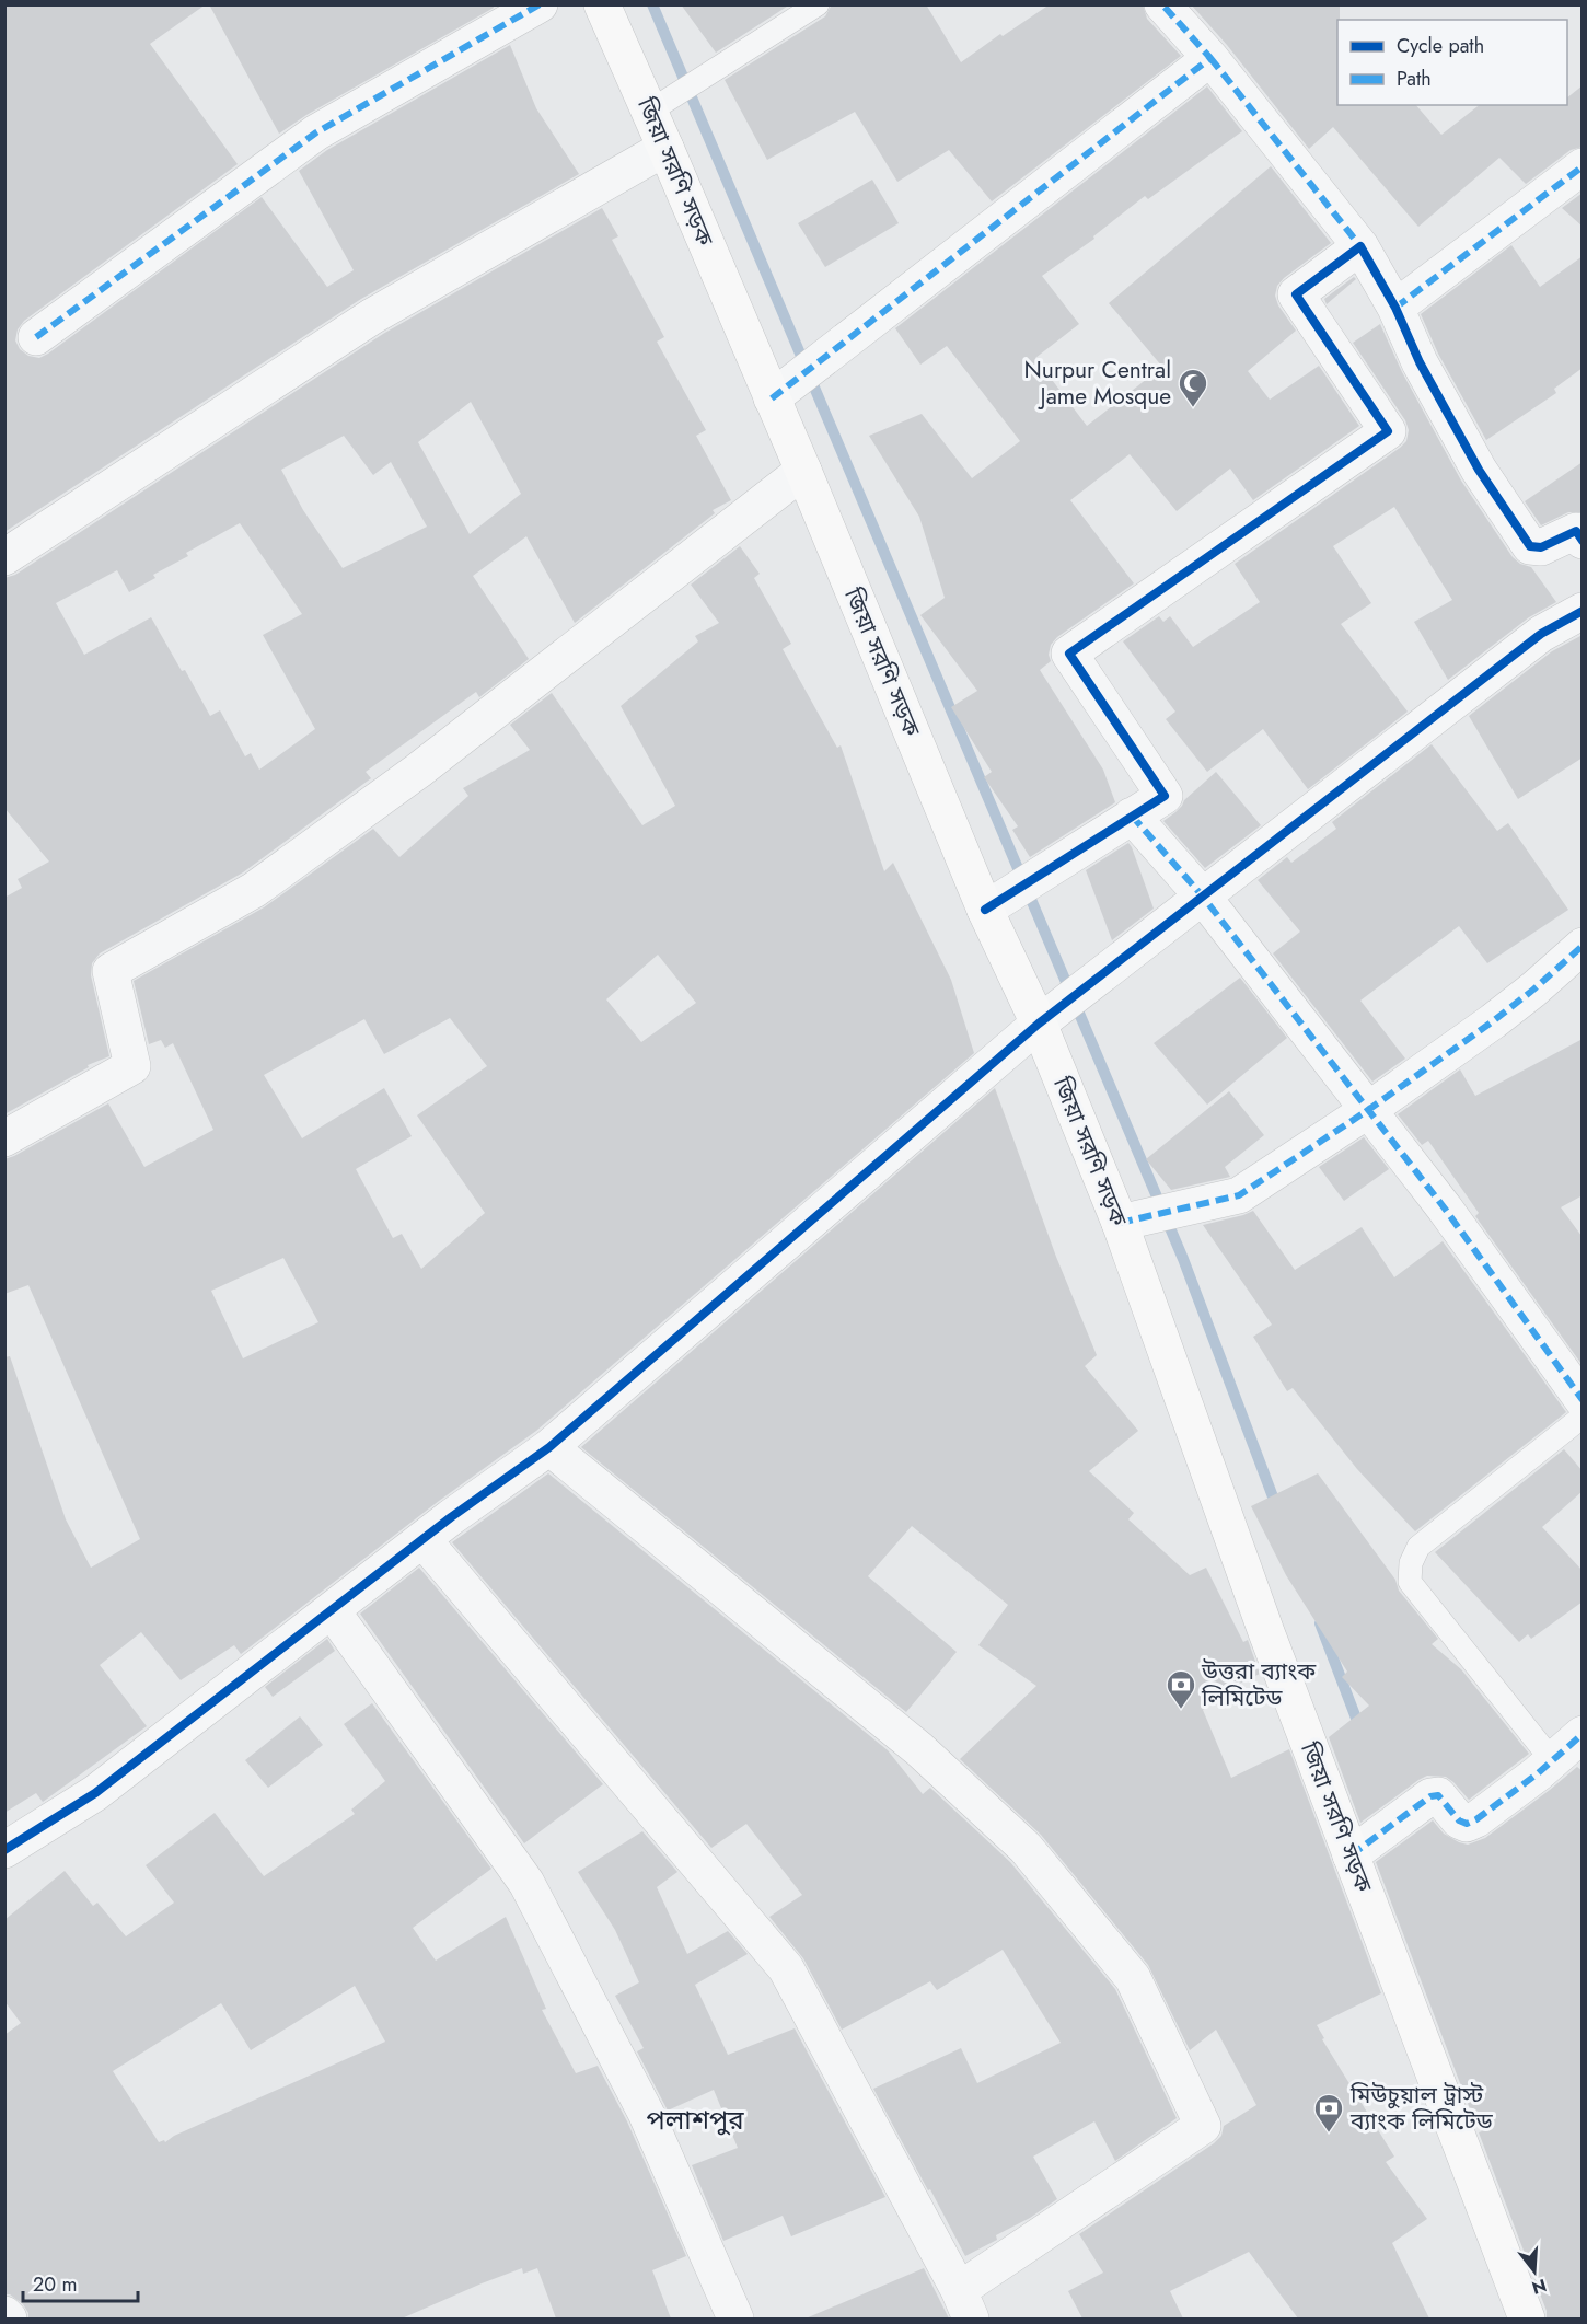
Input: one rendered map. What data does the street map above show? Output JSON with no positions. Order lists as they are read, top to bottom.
{
  "streets": {
    "main road": ["জিয়া সরণি সড়ক"]
  },
  "districts": ["পলাশপুর"],
  "places": {
    "mosque": ["Nurpur Central Jame Mosque"],
    "bank": ["উত্তরা ব্যাংক লিমিটেড", "মিউচুয়াল ট্রাস্ট ব্যাংক লিমিটেড"]
  },
  "legend": ["Cycle path", "Path"],
  "scale_bar": "20 m",
  "north": "bottom"
}
